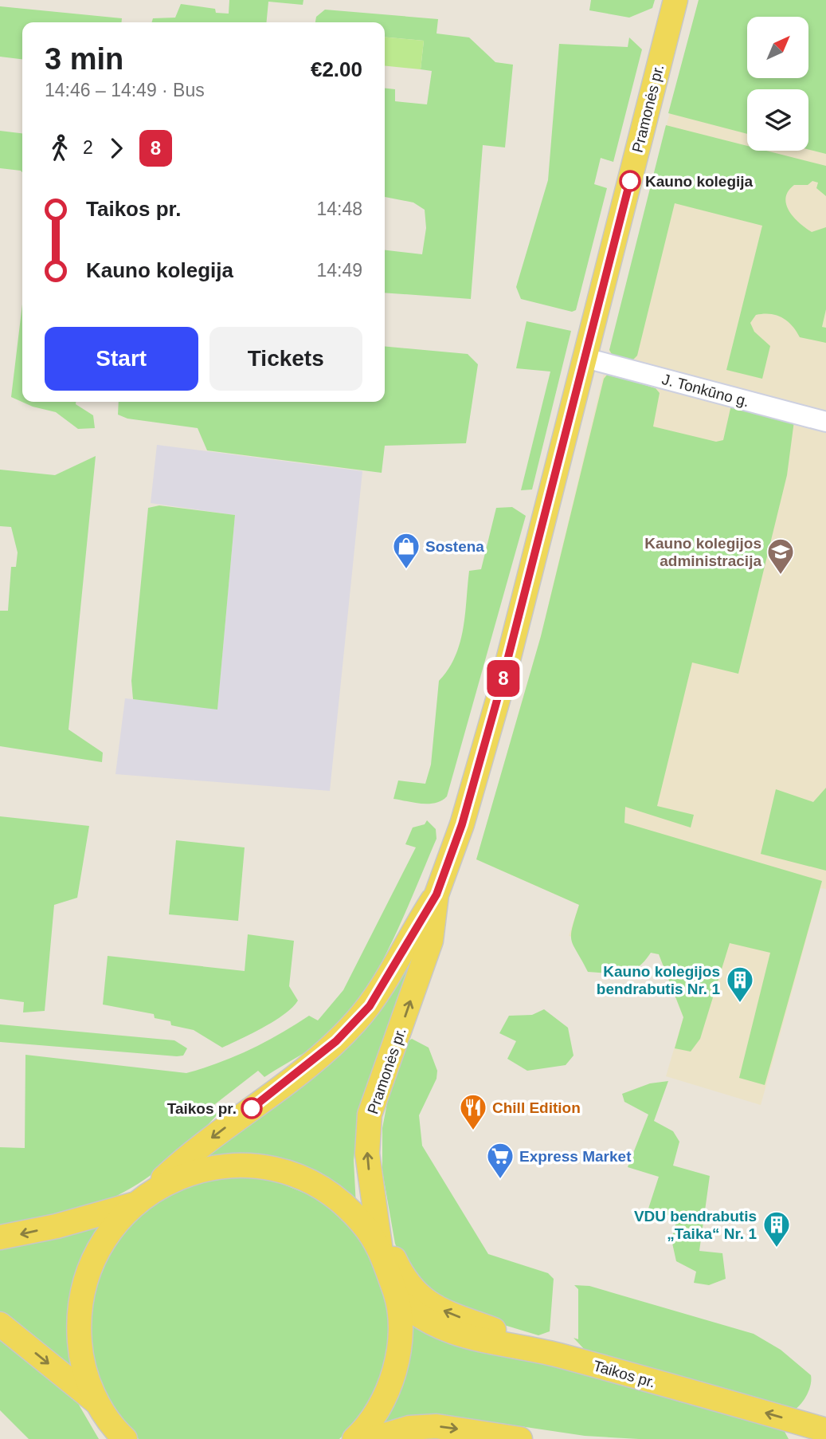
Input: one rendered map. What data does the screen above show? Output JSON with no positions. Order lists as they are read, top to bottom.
{
  "streets": {
    "main road": ["Pramonės pr.", "Taikos pr."],
    "street": ["J. Tonkūno g."]
  },
  "crossings": [
    ["Pramonės pr.", "J. Tonkūno g."]
  ],
  "one_way": ["Taikos pr."],
  "places": {
    "other": ["Kauno kolegija", "Taikos pr."],
    "shop": ["Sostena"],
    "school or university": ["Kauno kolegijos administracija"],
    "building": ["Kauno kolegijos bendrabutis Nr. 1", "VDU bendrabutis „Taika“ Nr. 1"],
    "restaurant": ["Chill Edition"],
    "supermarket": ["Express Market"]
  },
  "lines": ["bus line 8"],
  "north": "top right",
  "page": {
    "on_map": "8",
    "heading": ["3 min", "14:46 – 14:49 · Bus", "€2.00"],
    "legs": ["2", "8"],
    "list": [
      {
        "name": "Taikos pr.",
        "value": "14:48"
      },
      {
        "name": "Kauno kolegija",
        "value": "14:49"
      }
    ],
    "buttons": ["Start", "Tickets"]
  }
}
